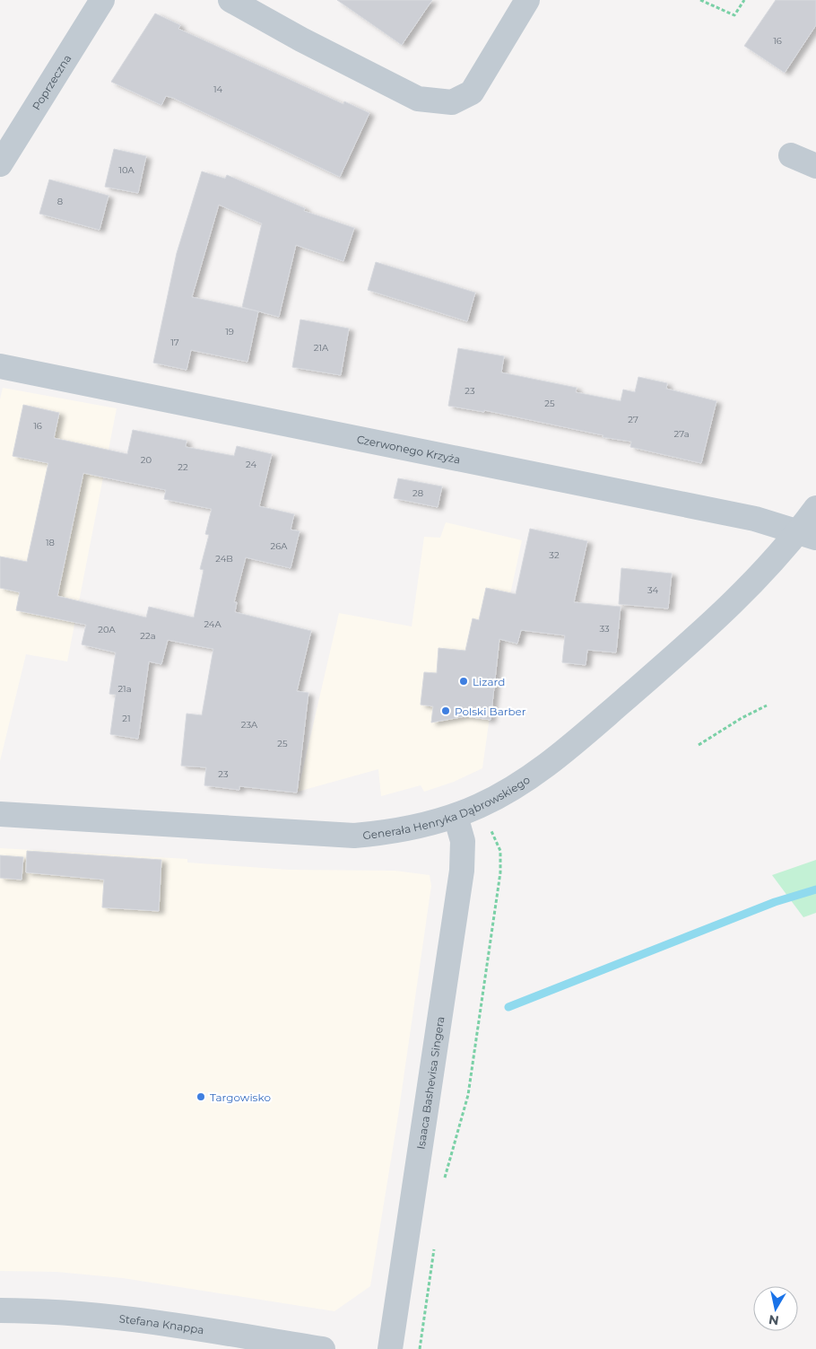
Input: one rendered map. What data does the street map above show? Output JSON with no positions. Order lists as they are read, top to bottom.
{
  "streets": {
    "street": [
      "Poprzeczna",
      "Czerwonego Krzyża",
      "Generała Henryka Dąbrowskiego",
      "Isaaca Bashevisa Singera",
      "Stefana Knappa"
    ]
  },
  "crossings": [
    ["Czerwonego Krzyża", "Generała Henryka Dąbrowskiego"],
    ["Generała Henryka Dąbrowskiego", "Isaaca Bashevisa Singera"]
  ],
  "places": ["Lizard", "Polski Barber", "Targowisko"],
  "house_numbers": [
    "16",
    "14",
    "10A",
    "8",
    "19",
    "17",
    "21A",
    "23",
    "25",
    "27",
    "16",
    "27a",
    "20",
    "24",
    "22",
    "28",
    "18",
    "26A",
    "32",
    "24B",
    "34",
    "24A",
    "33",
    "20A",
    "22a",
    "21a",
    "21",
    "23A",
    "25",
    "23"
  ],
  "north": "bottom"
}
